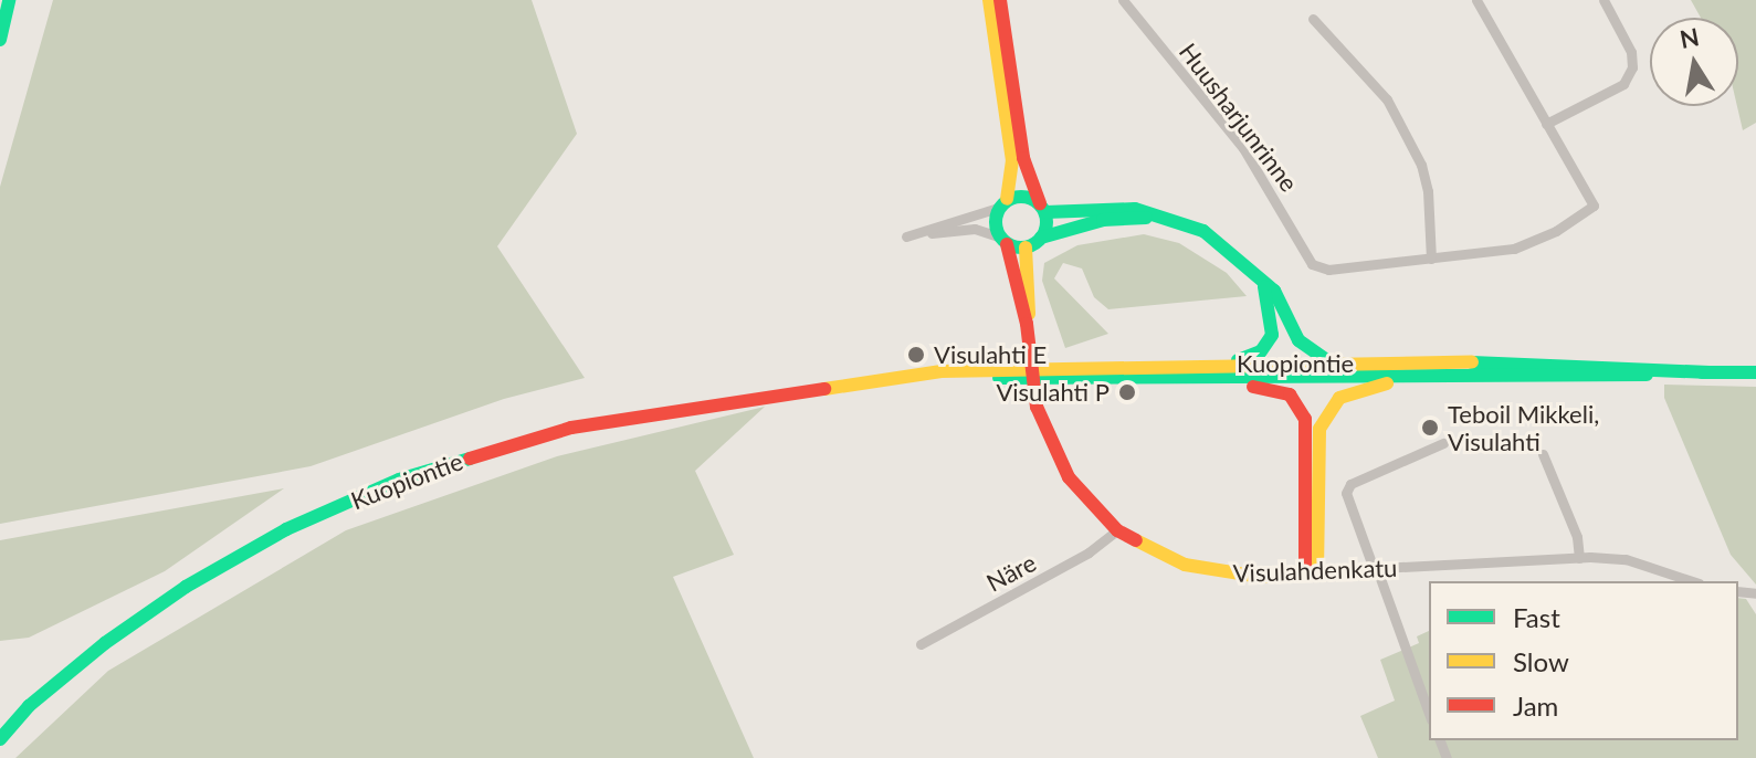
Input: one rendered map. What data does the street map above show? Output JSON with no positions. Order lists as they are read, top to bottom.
{
  "streets": {
    "main road": ["Kuopiontie", "Visulahdenkatu"],
    "street": ["Huusharjunrinne", "Näre"]
  },
  "crossings": [
    ["Visulahdenkatu", "Näre"]
  ],
  "places": ["Visulahti E", "Visulahti P", "Teboil Mikkeli, Visulahti"],
  "legend": ["Fast", "Slow", "Jam"],
  "north": "top"
}
